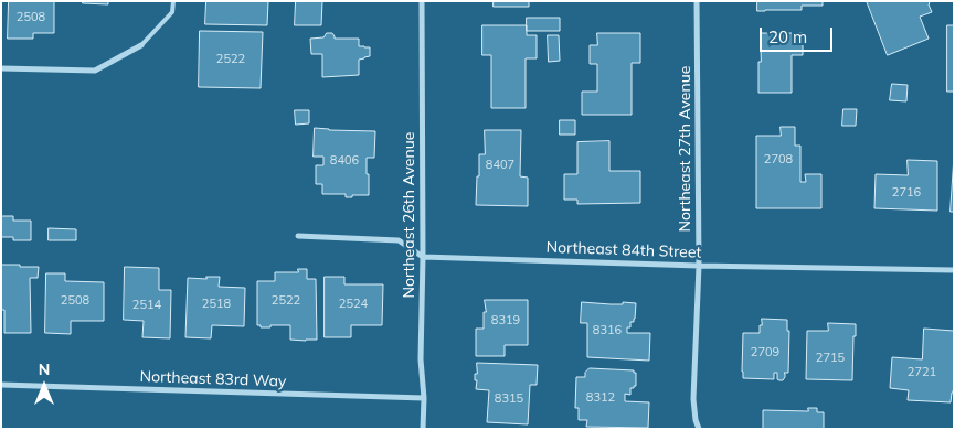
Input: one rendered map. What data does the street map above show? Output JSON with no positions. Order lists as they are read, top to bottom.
{
  "streets": {
    "street": [
      "Northeast 27th Avenue",
      "Northeast 26th Avenue",
      "Northeast 84th Street",
      "Northeast 83rd Way"
    ]
  },
  "crossings": [
    ["Northeast 27th Avenue", "Northeast 84th Street"],
    ["Northeast 26th Avenue", "Northeast 84th Street"],
    ["Northeast 26th Avenue", "Northeast 83rd Way"]
  ],
  "house_numbers": [
    "2508",
    "2522",
    "2708",
    "8406",
    "8407",
    "2716",
    "2508",
    "2522",
    "2518",
    "2524",
    "2514",
    "8319",
    "8316",
    "2709",
    "2715",
    "2721",
    "8312",
    "8315"
  ],
  "scale_bar": "20 m",
  "north": "top"
}
